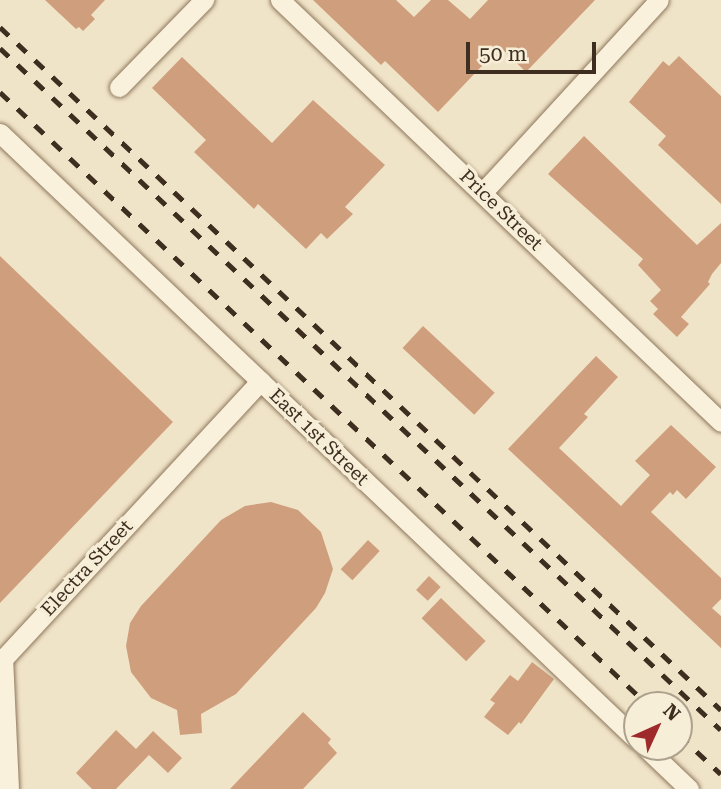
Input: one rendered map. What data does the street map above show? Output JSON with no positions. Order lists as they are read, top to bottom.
{
  "streets": {
    "street": ["Price Street", "East 1st Street", "Electra Street"]
  },
  "crossings": [
    ["East 1st Street", "Electra Street"]
  ],
  "scale_bar": "50 m",
  "north": "top right"
}
